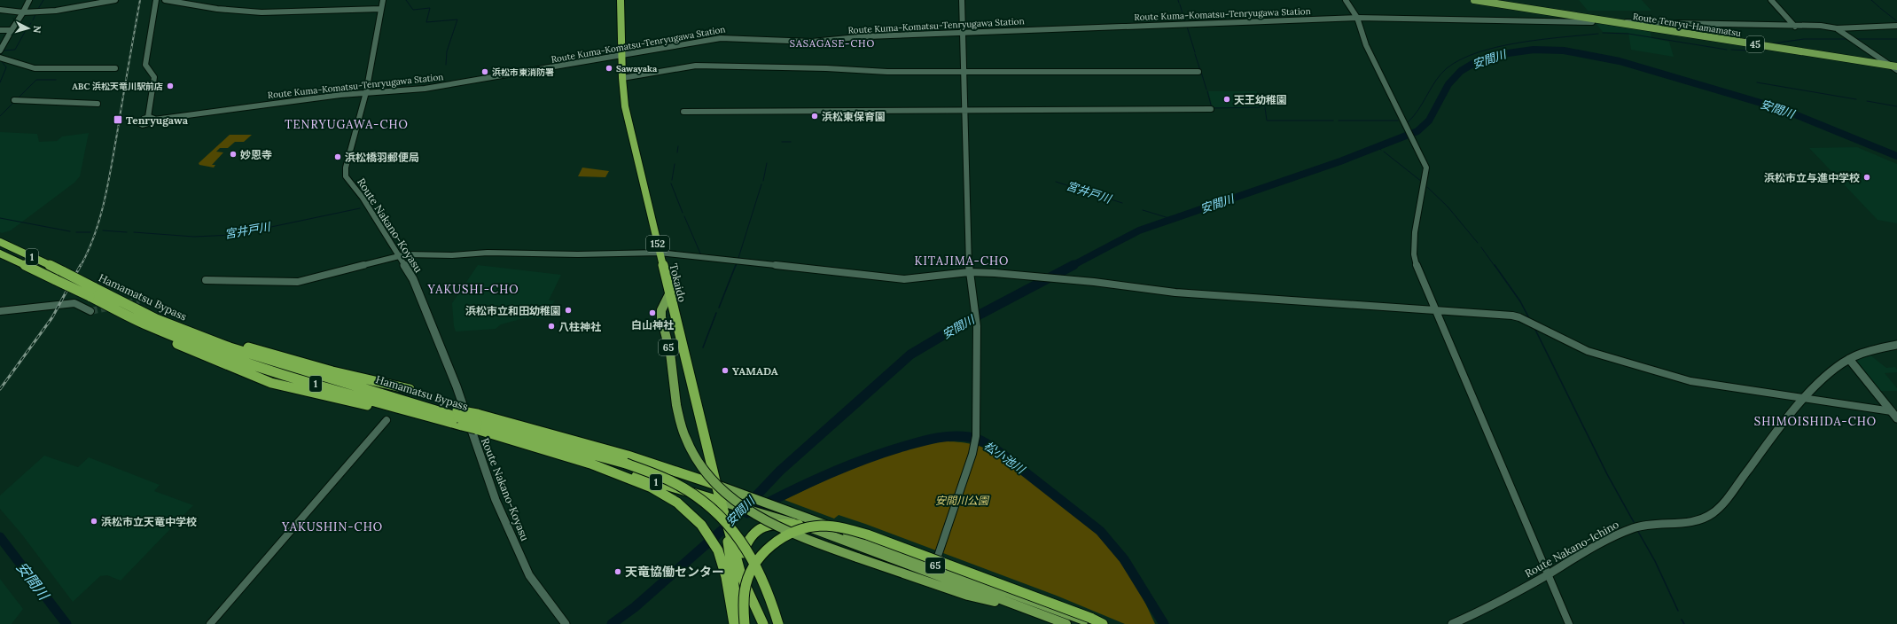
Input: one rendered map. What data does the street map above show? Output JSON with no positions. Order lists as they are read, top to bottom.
{
  "streets": {
    "highway": [
      "152",
      "1",
      "Tokaido",
      "Hamamatsu Bypass"
    ],
    "main road": [
      "Route Kuma-Komatsu-Tenryugawa Station",
      "Route Tenryu-Hamamatsu",
      "45",
      "Route Nakano-Koyasu",
      "65",
      "Route Nakano-Ichino"
    ]
  },
  "crossings": [
    ["Route Kuma-Komatsu-Tenryugawa Station", "Route Tenryu-Hamamatsu"],
    ["Route Kuma-Komatsu-Tenryugawa Station", "Route Nakano-Koyasu"],
    ["Route Kuma-Komatsu-Tenryugawa Station", "Tokaido"],
    ["1", "Tokaido"],
    ["1", "Hamamatsu Bypass"],
    ["1", "65"],
    ["Tokaido", "65"]
  ],
  "districts": [
    "SASAGASE-CHO",
    "TENRYUGAWA-CHO",
    "KITAJIMA-CHO",
    "YAKUSHI-CHO",
    "SHIMOISHIDA-CHO",
    "YAKUSHIN-CHO"
  ],
  "water": ["安間川", "宮井戸川", "松小池川"],
  "parks": ["安間川公園"],
  "places": {
    "other": [
      "Sawayaka",
      "浜松市東消防署",
      "ABC 浜松天竜川駅前店",
      "天王幼稚園",
      "浜松東保育園",
      "妙恩寺",
      "浜松橋羽郵便局",
      "浜松市立与進中学校",
      "浜松市立和田幼稚園",
      "白山神社",
      "八柱神社",
      "YAMADA",
      "浜松市立天竜中学校",
      "天竜協働センター"
    ],
    "transit": ["Tenryugawa"]
  },
  "north": "right"
}
